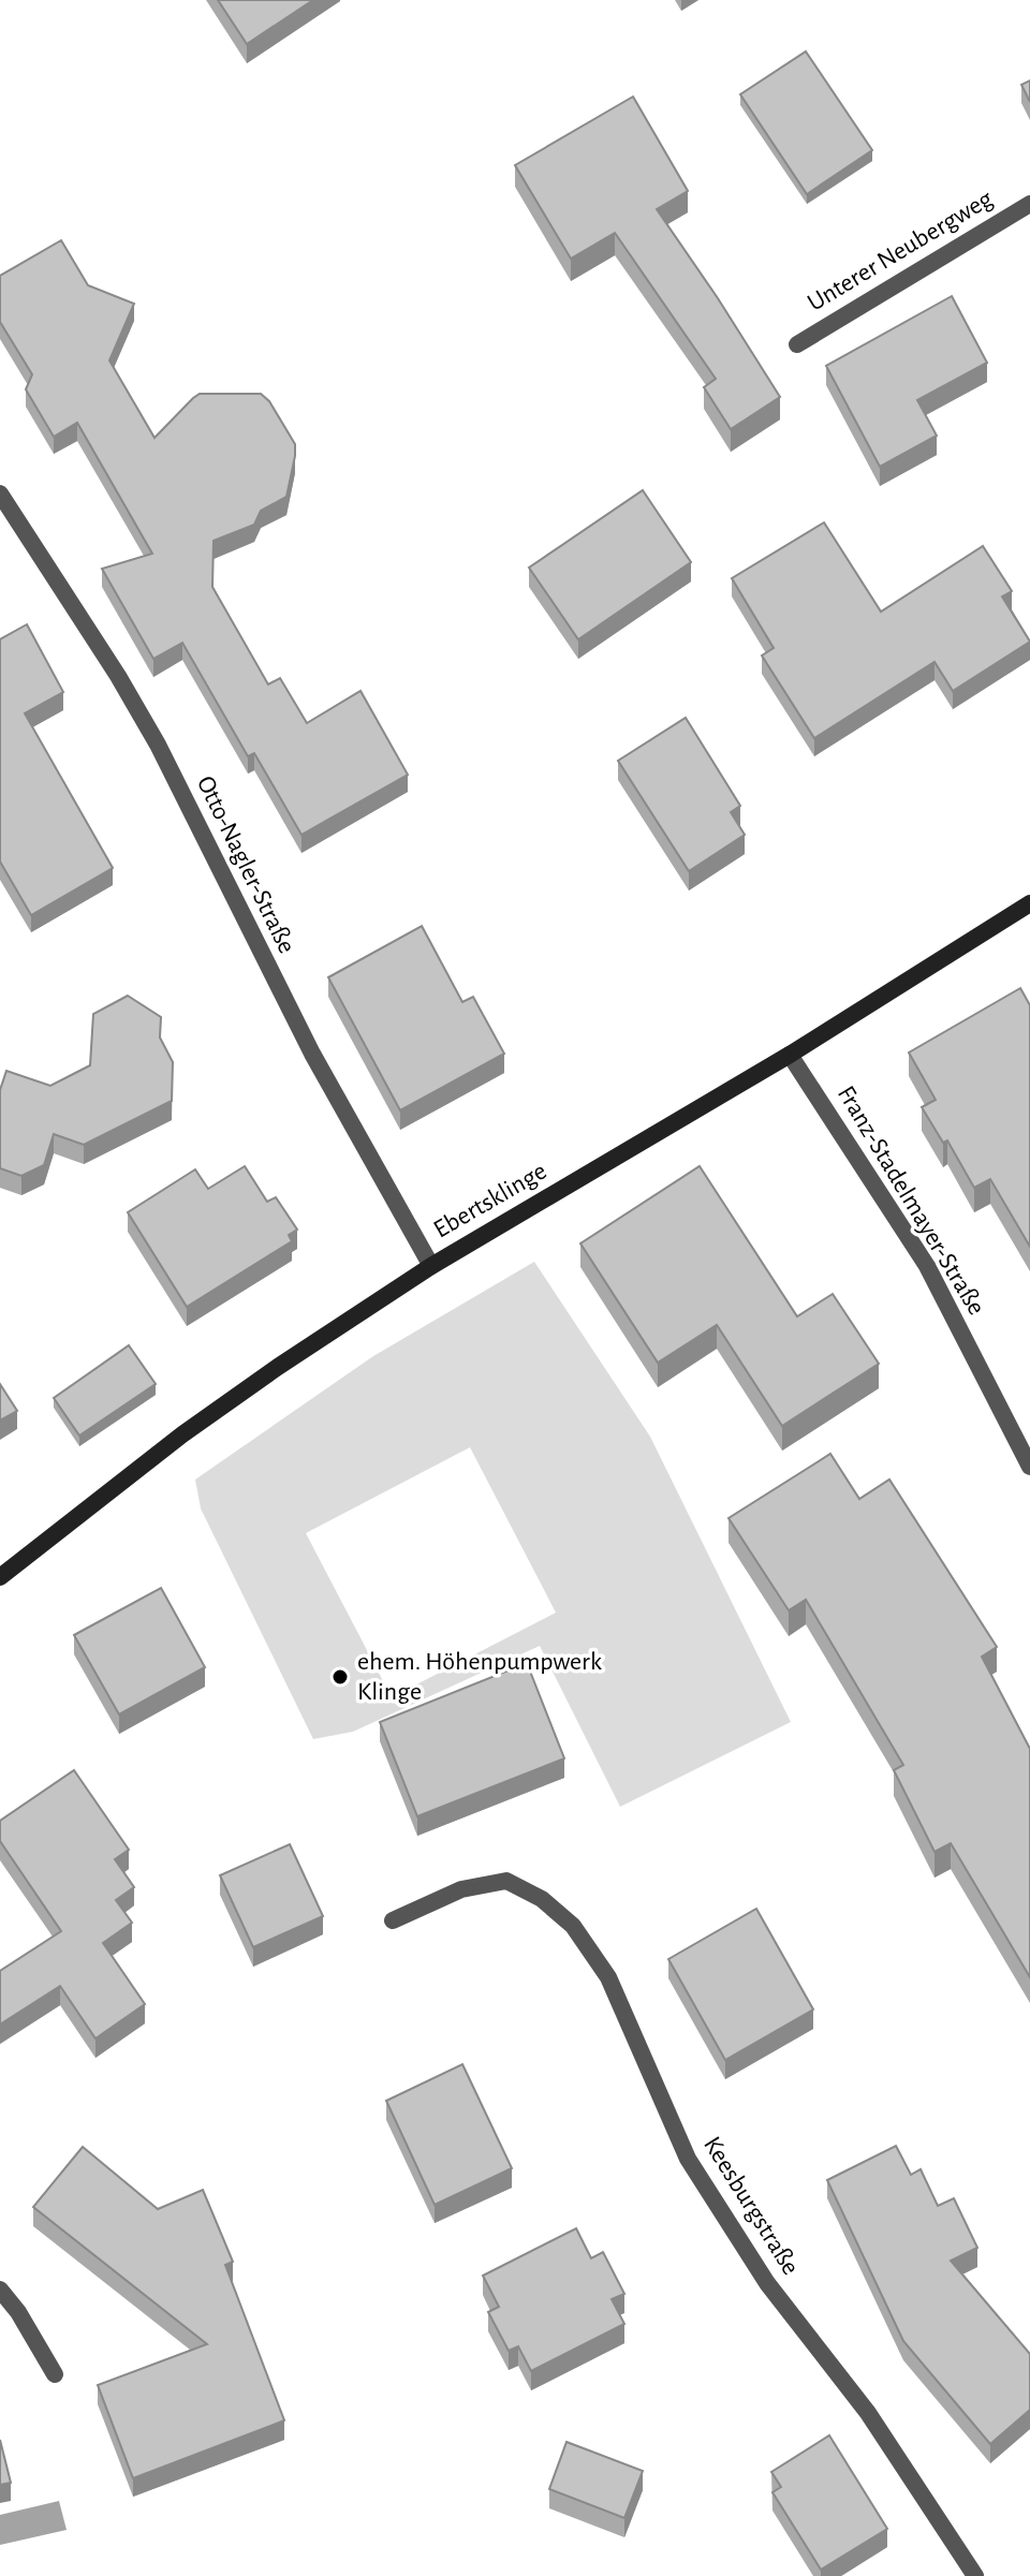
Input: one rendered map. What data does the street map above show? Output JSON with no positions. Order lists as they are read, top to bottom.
{
  "streets": {
    "street": [
      "Unterer Neubergweg",
      "Otto-Nagler-Straße",
      "Ebertsklinge",
      "Franz-Stadelmayer-Straße",
      "Keesburgstraße"
    ]
  },
  "crossings": [
    ["Otto-Nagler-Straße", "Ebertsklinge"],
    ["Ebertsklinge", "Franz-Stadelmayer-Straße"]
  ],
  "places": ["ehem. Höhenpumpwerk Klinge"]
}
